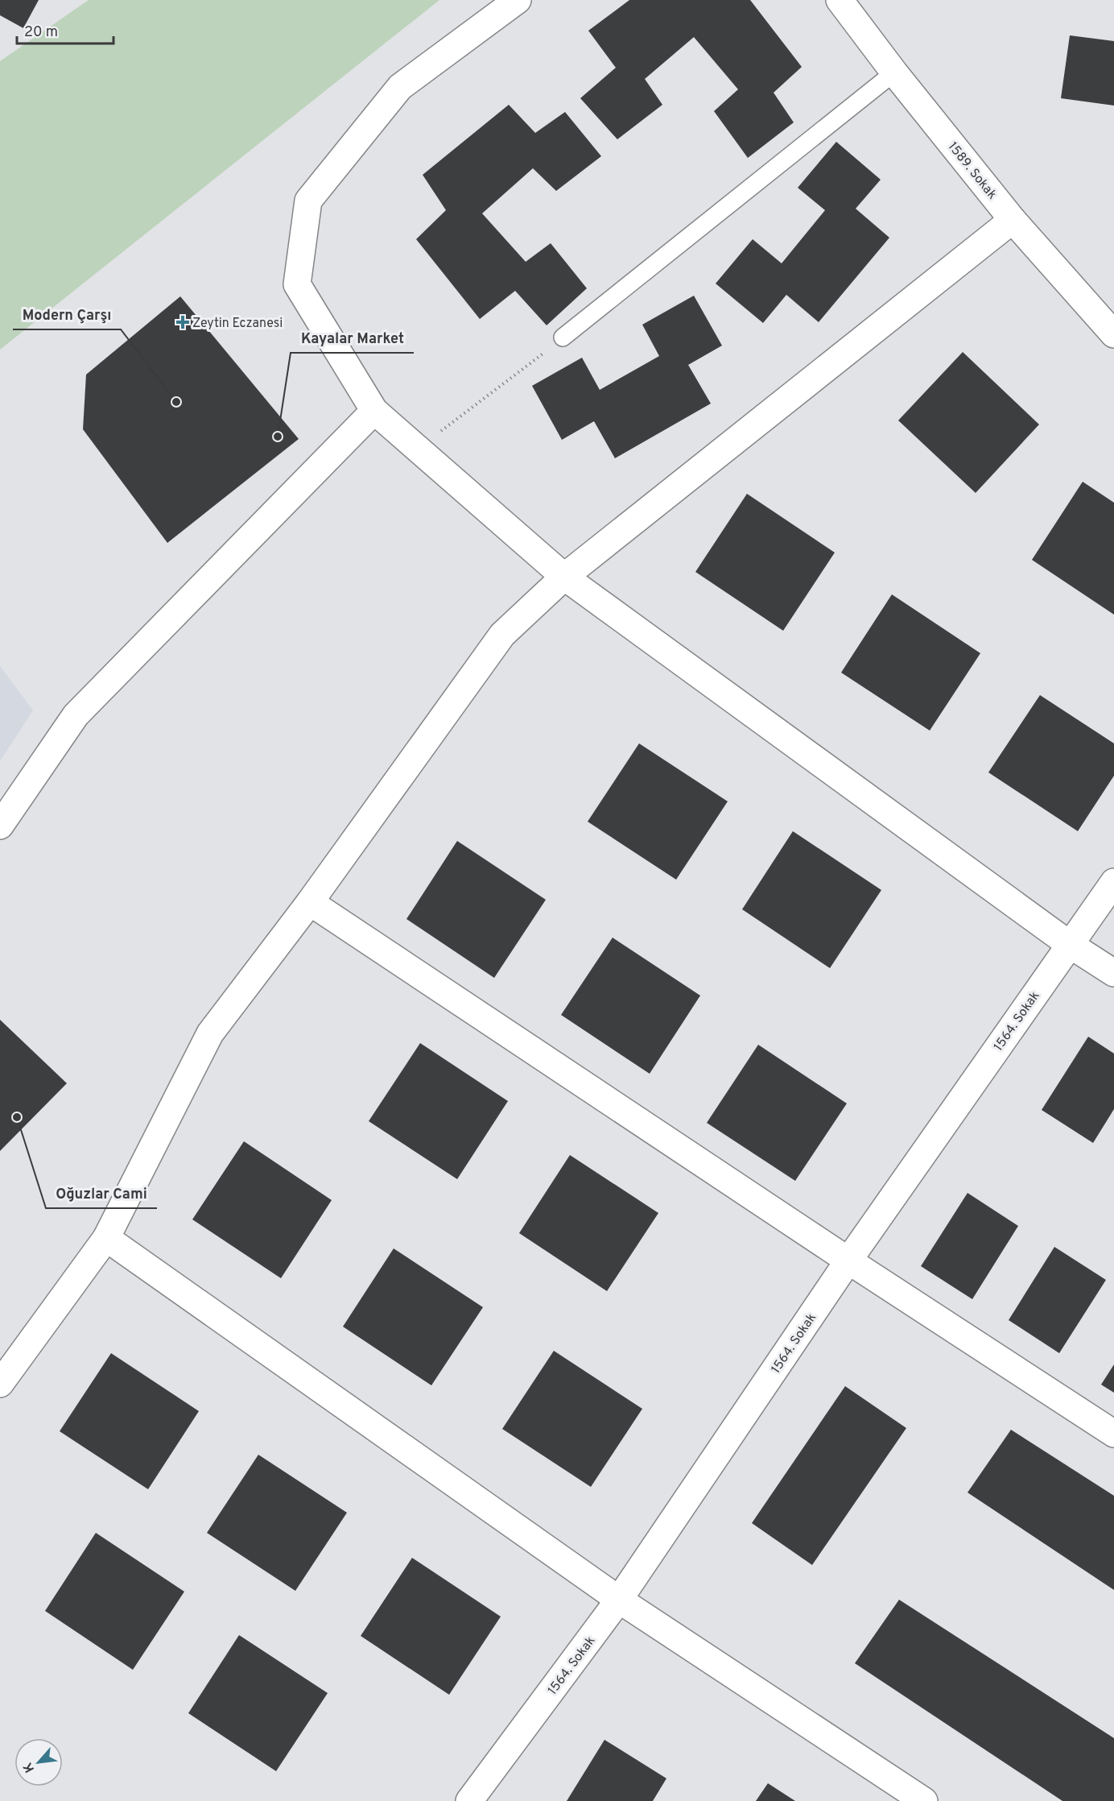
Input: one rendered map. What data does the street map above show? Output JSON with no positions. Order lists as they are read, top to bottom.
{
  "streets": {
    "street": ["1589. Sokak", "1564. Sokak"]
  },
  "places": {
    "health": ["Zeytin Eczanesi"],
    "other": ["Modern Çarşı", "Kayalar Market", "Oğuzlar Cami"]
  },
  "scale_bar": "20 m",
  "north": "bottom left"
}
